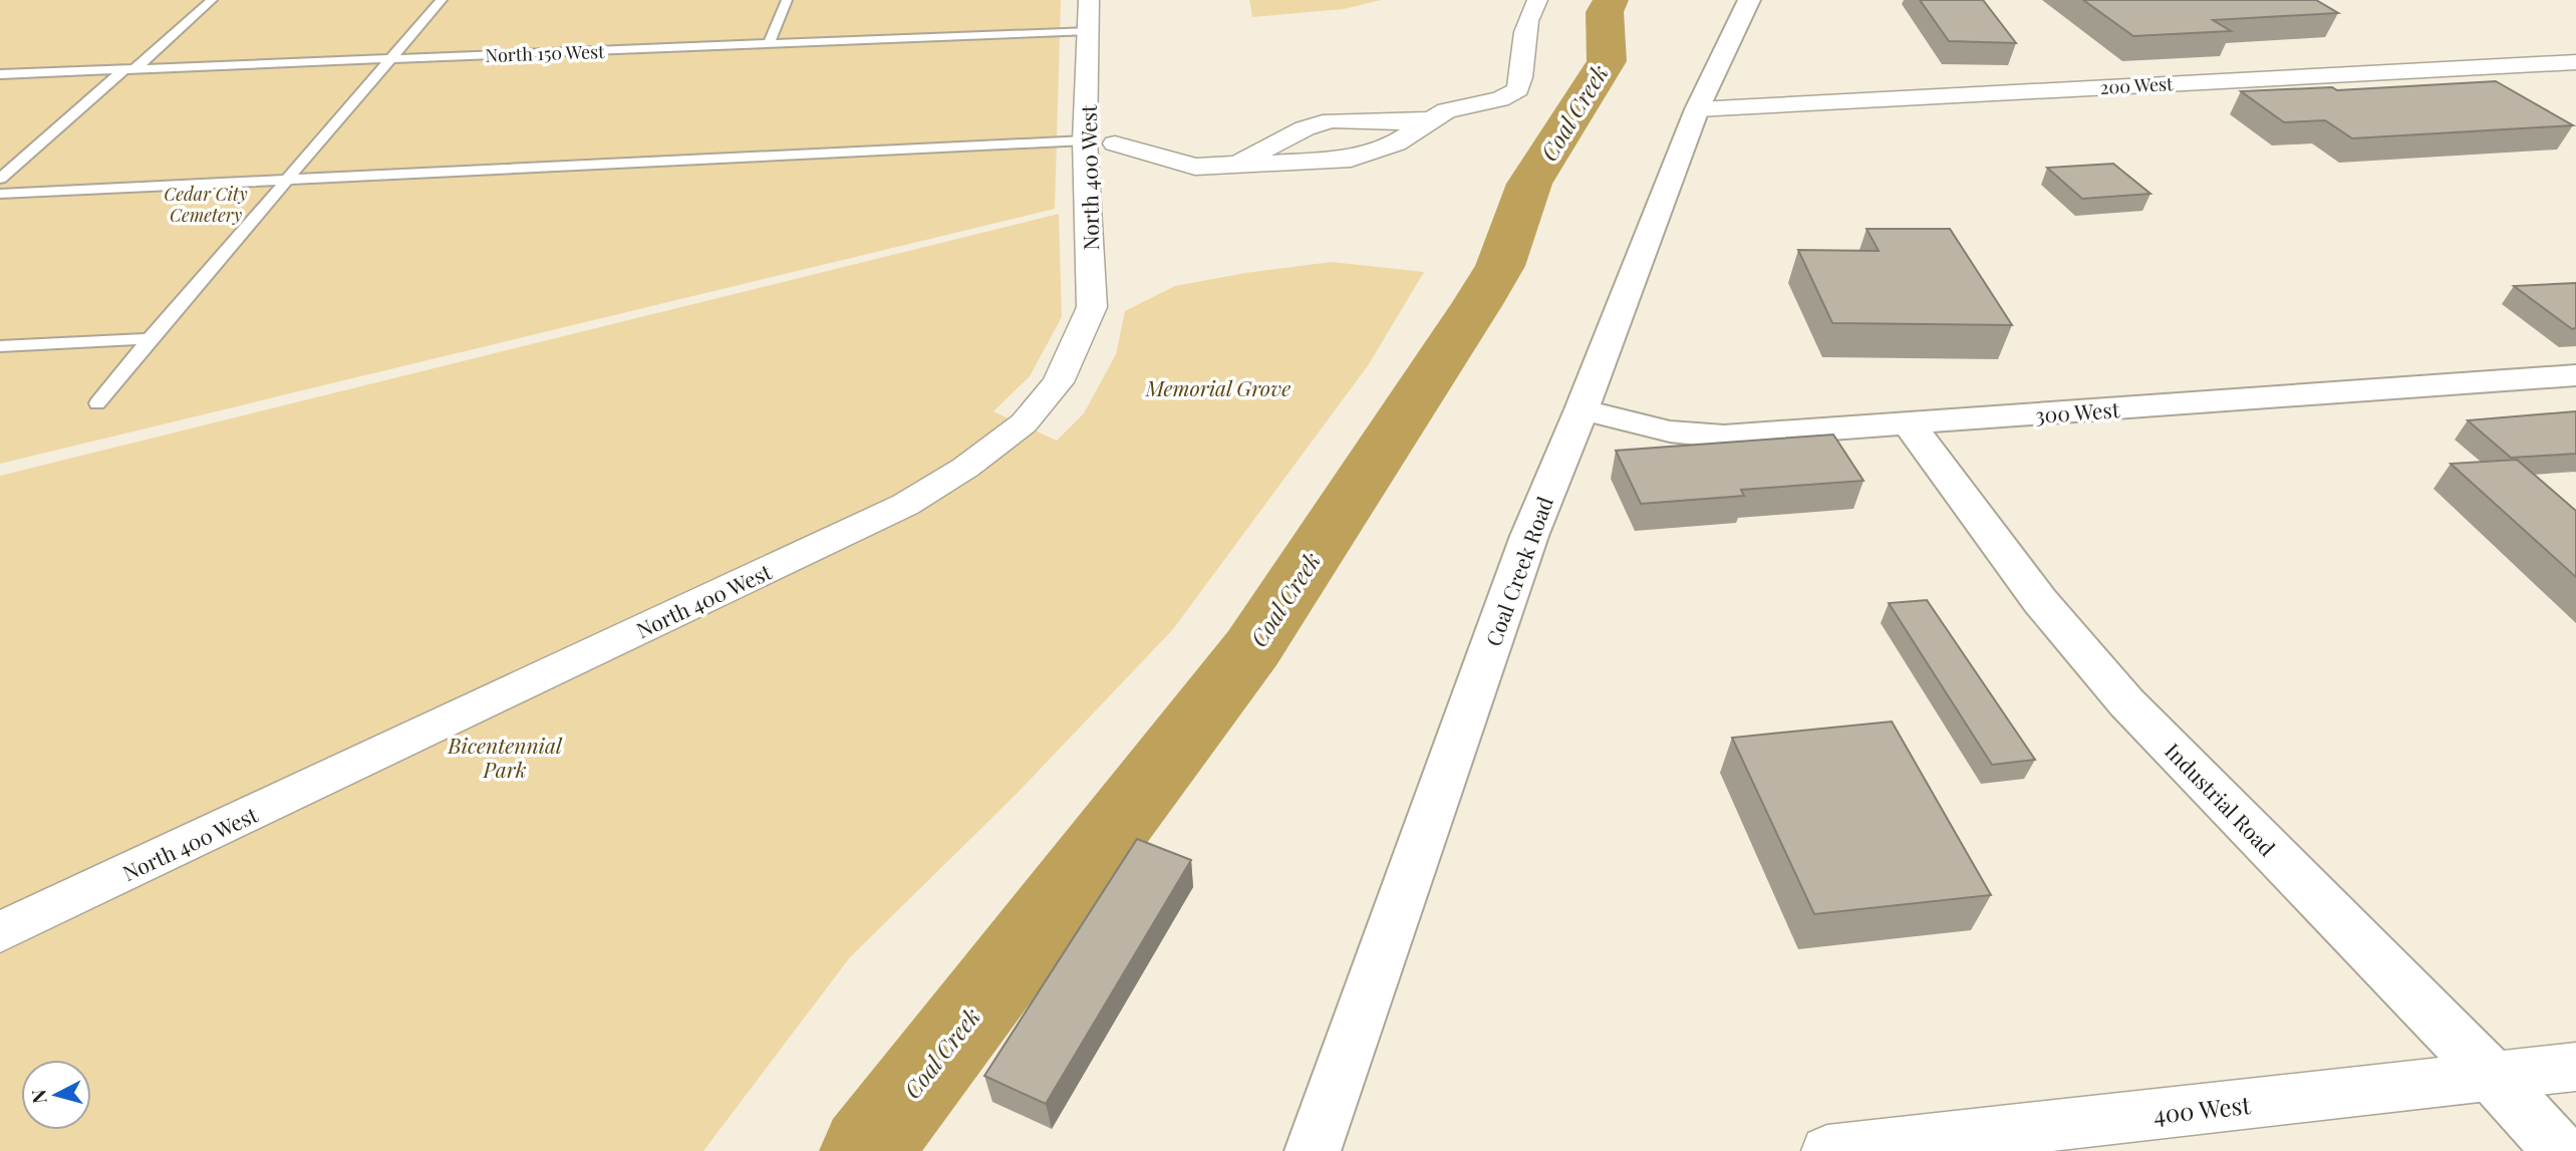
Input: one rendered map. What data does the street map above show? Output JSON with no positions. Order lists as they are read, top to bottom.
{
  "streets": {
    "main road": ["300 West", "Coal Creek Road", "Industrial Road"],
    "street": ["200 West", "North 400 West", "400 West"],
    "lane": ["North 150 West"]
  },
  "crossings": [
    ["North 150 West", "North 400 West"],
    ["200 West", "Coal Creek Road"],
    ["300 West", "Coal Creek Road"],
    ["300 West", "Industrial Road"],
    ["Industrial Road", "400 West"]
  ],
  "water": ["Coal Creek"],
  "parks": ["Cedar City Cemetery", "Memorial Grove", "Bicentennial Park"],
  "north": "left"
}
